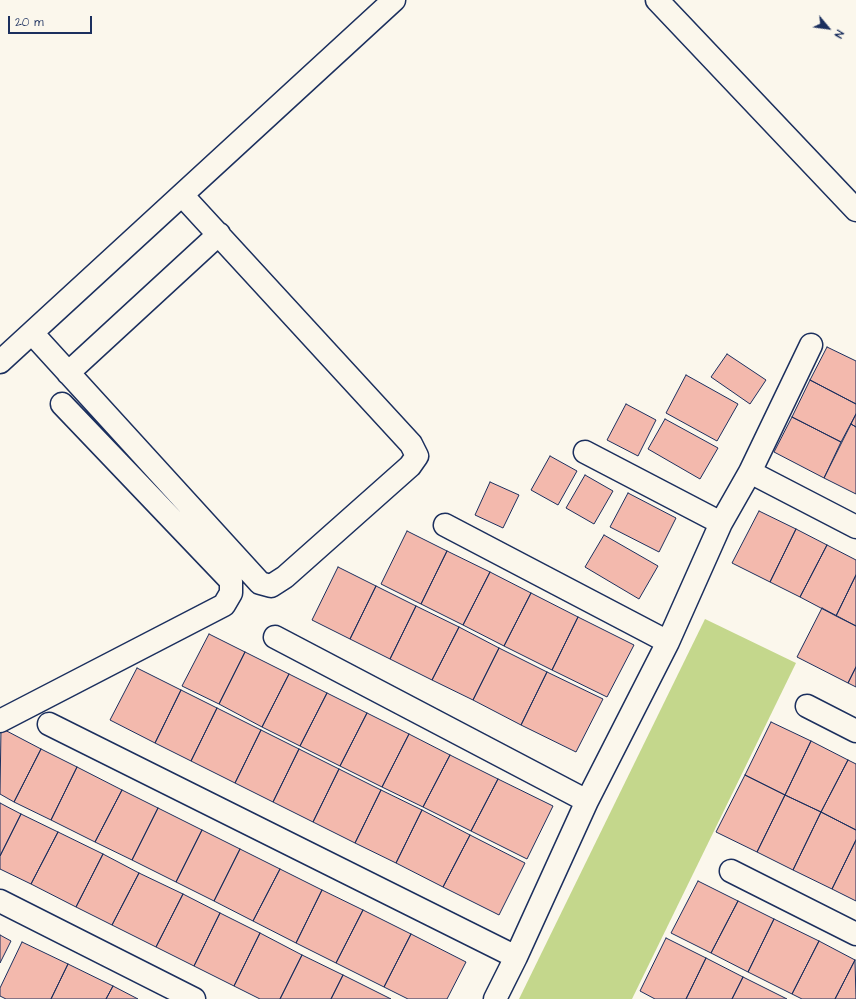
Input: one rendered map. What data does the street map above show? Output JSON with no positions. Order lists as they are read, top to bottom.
{
  "scale_bar": "20 m",
  "north": "bottom right"
}
